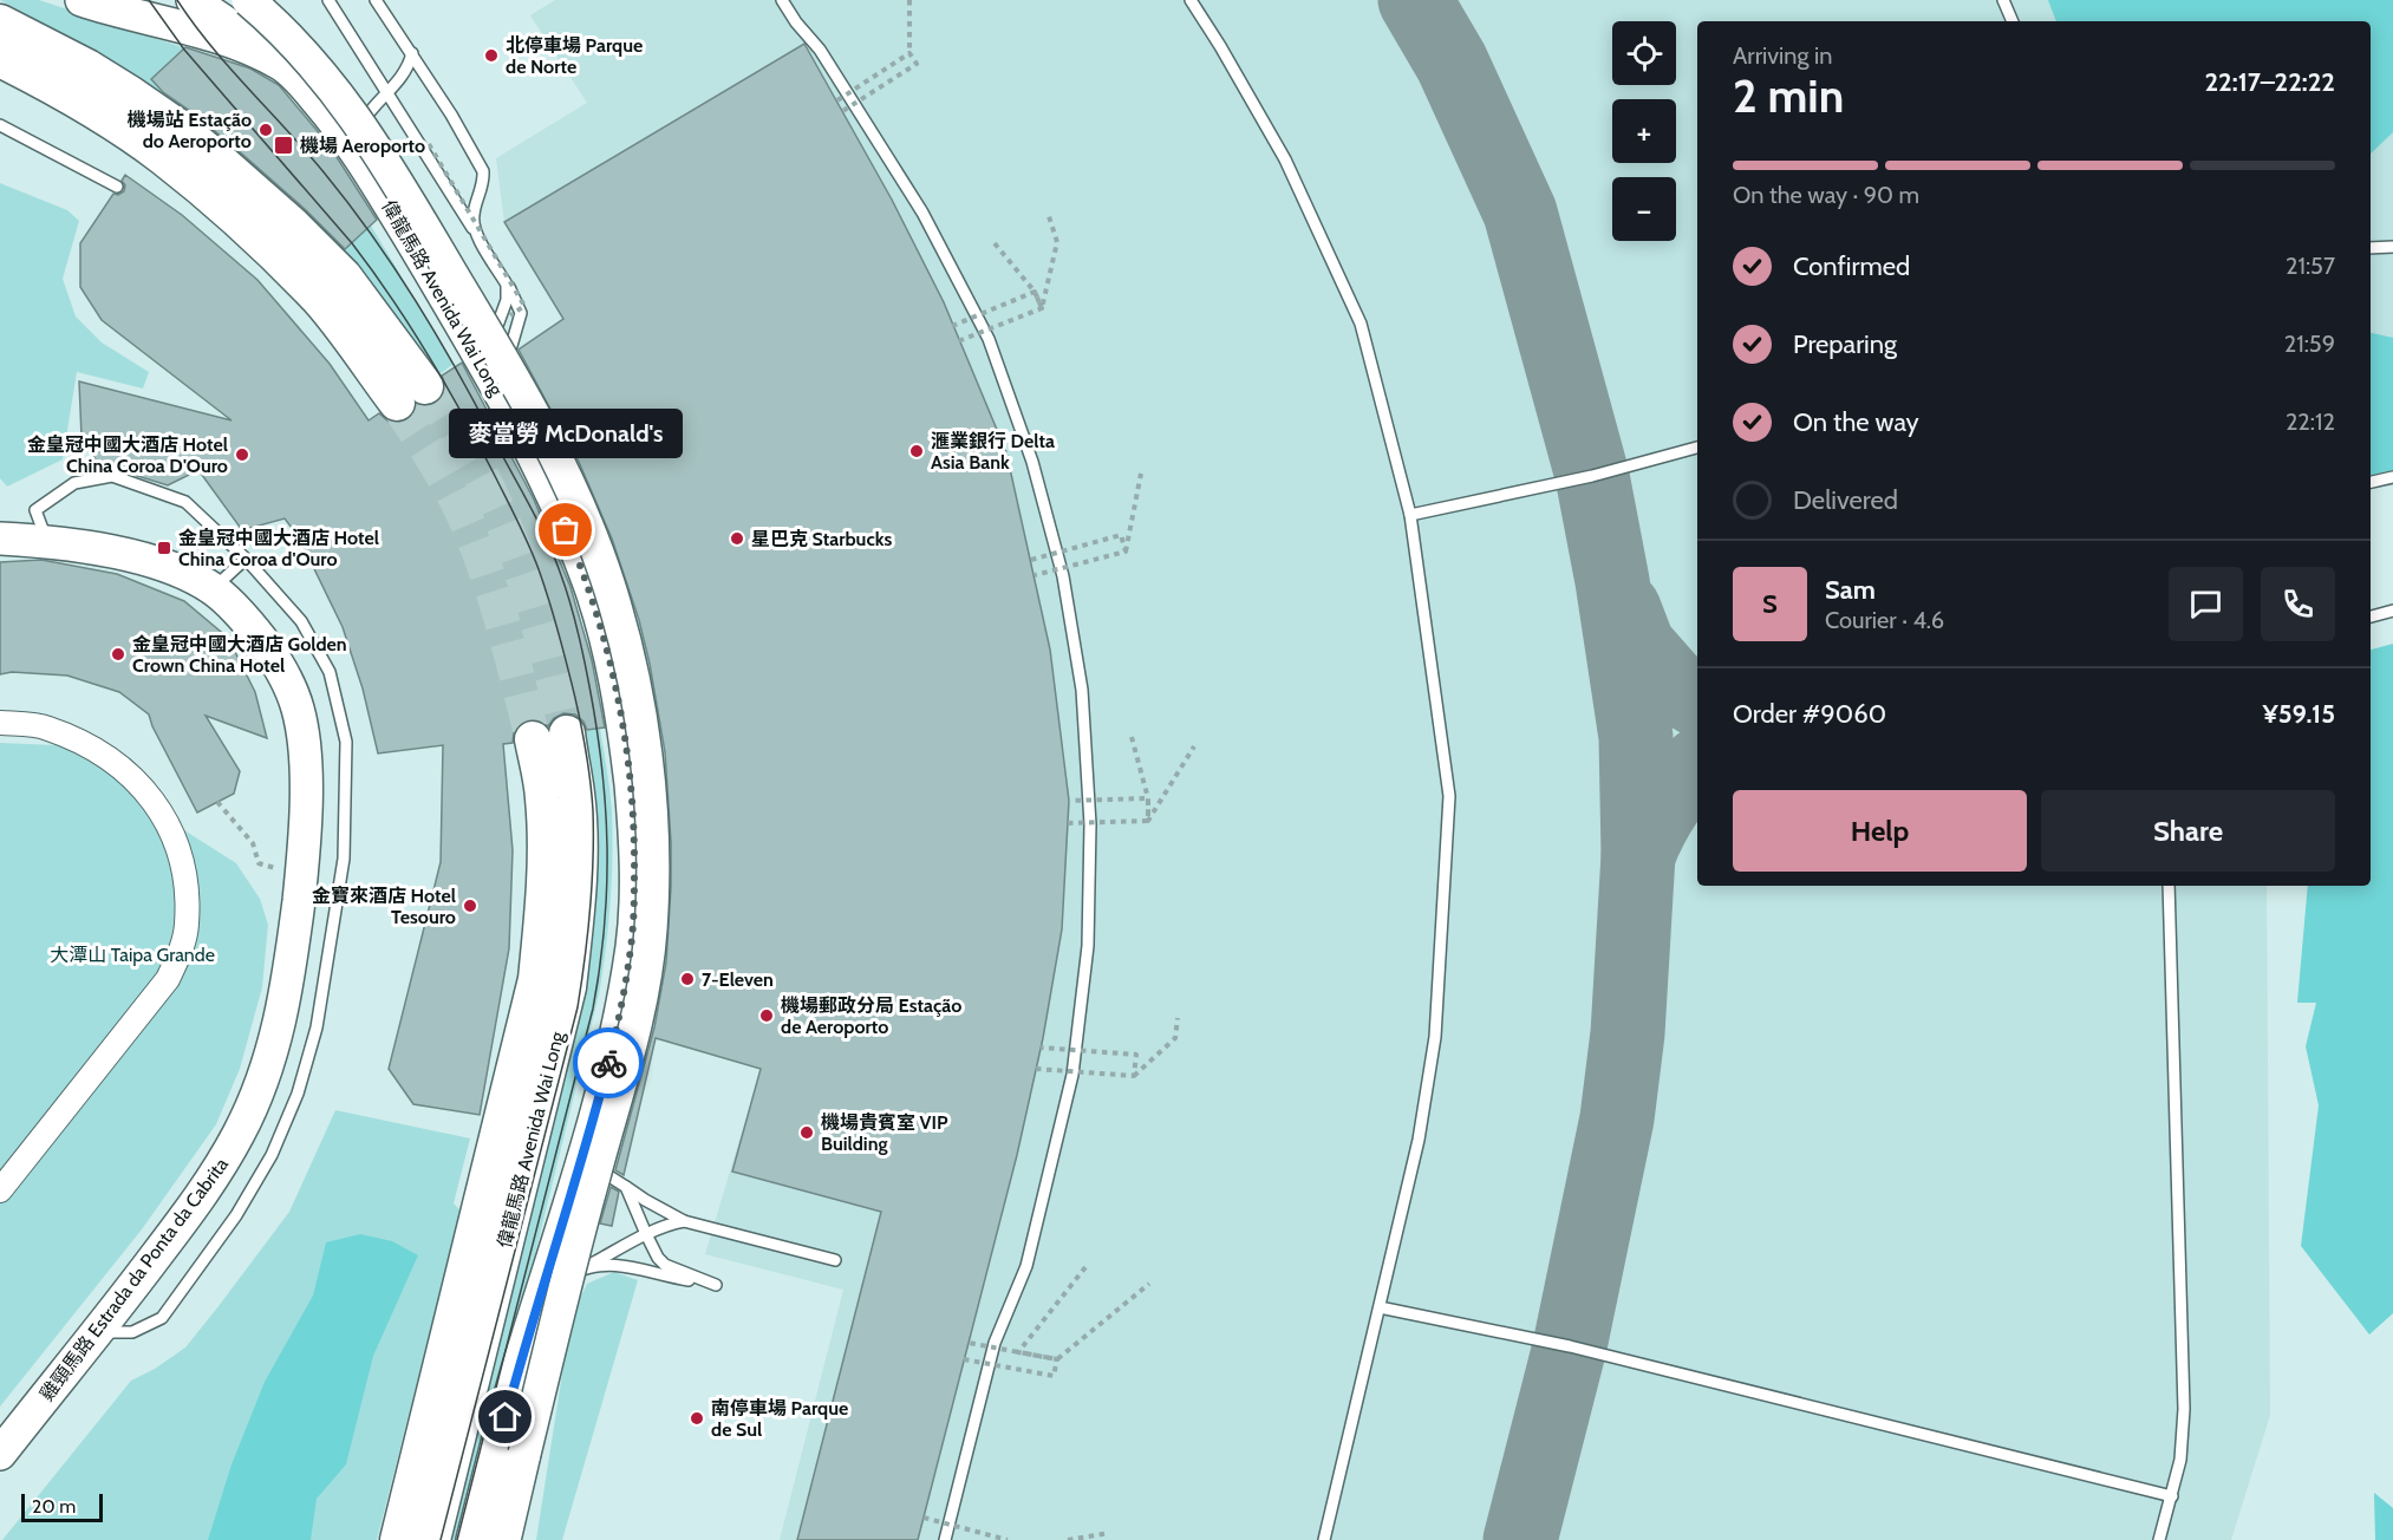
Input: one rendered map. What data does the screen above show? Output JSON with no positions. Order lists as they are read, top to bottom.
{
  "streets": {
    "main road": ["偉龍馬路 Avenida Wai Long"],
    "street": ["雞頸馬路 Estrada da Ponta da Cabrita"]
  },
  "parks": ["大潭山 Taipa Grande"],
  "places": {
    "other": [
      "北停車場 Parque de Norte",
      "機場站 Estação do Aeroporto",
      "滙業銀行 Delta Asia Bank",
      "金皇冠中國大酒店 Hotel China Coroa D'Ouro",
      "麥當勞 McDonald's",
      "星巴克 Starbucks",
      "金皇冠中國大酒店 Golden Crown China Hotel",
      "金寶來酒店 Hotel Tesouro",
      "7-Eleven",
      "機場郵政分局 Estação de Aeroporto",
      "機場貴賓室 VIP Building",
      "南停車場 Parque de Sul"
    ],
    "transit": ["機場 Aeroporto", "金皇冠中國大酒店 Hotel China Coroa d'Ouro"]
  },
  "scale_bar": "20 m",
  "page": {
    "map_buttons": ["+", "−"],
    "heading": ["2 min", "Arriving in", "22:17–22:22"],
    "panel": [
      "Sam",
      "Courier · 4.6",
      "Order #9060",
      "¥59.15"
    ],
    "bar": "On the way · 90 m",
    "list": [
      ["Confirmed", "21:57"],
      ["Preparing", "21:59"],
      ["On the way", "22:12"],
      "Delivered"
    ],
    "bubble": "麥當勞 McDonald's",
    "round": "S",
    "buttons": ["Help", "Share"],
    "scale": "20 m"
  }
}
